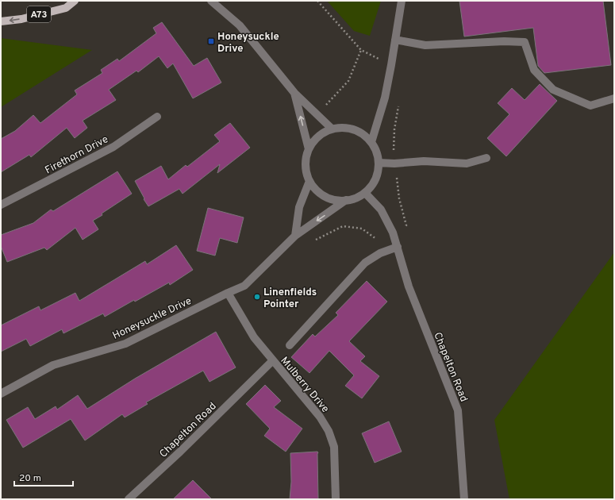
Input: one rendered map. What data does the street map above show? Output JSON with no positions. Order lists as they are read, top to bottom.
{
  "streets": {
    "main road": ["A73"],
    "street": [
      "Firethorn Drive",
      "Honeysuckle Drive",
      "Chapelton Road",
      "Mulberry Drive"
    ]
  },
  "crossings": [
    ["Honeysuckle Drive", "Chapelton Road"],
    ["Honeysuckle Drive", "Mulberry Drive"],
    ["Chapelton Road", "Mulberry Drive"]
  ],
  "places": {
    "transit": ["Honeysuckle Drive"],
    "other": ["Linenfields Pointer"]
  },
  "scale_bar": "20 m"
}
